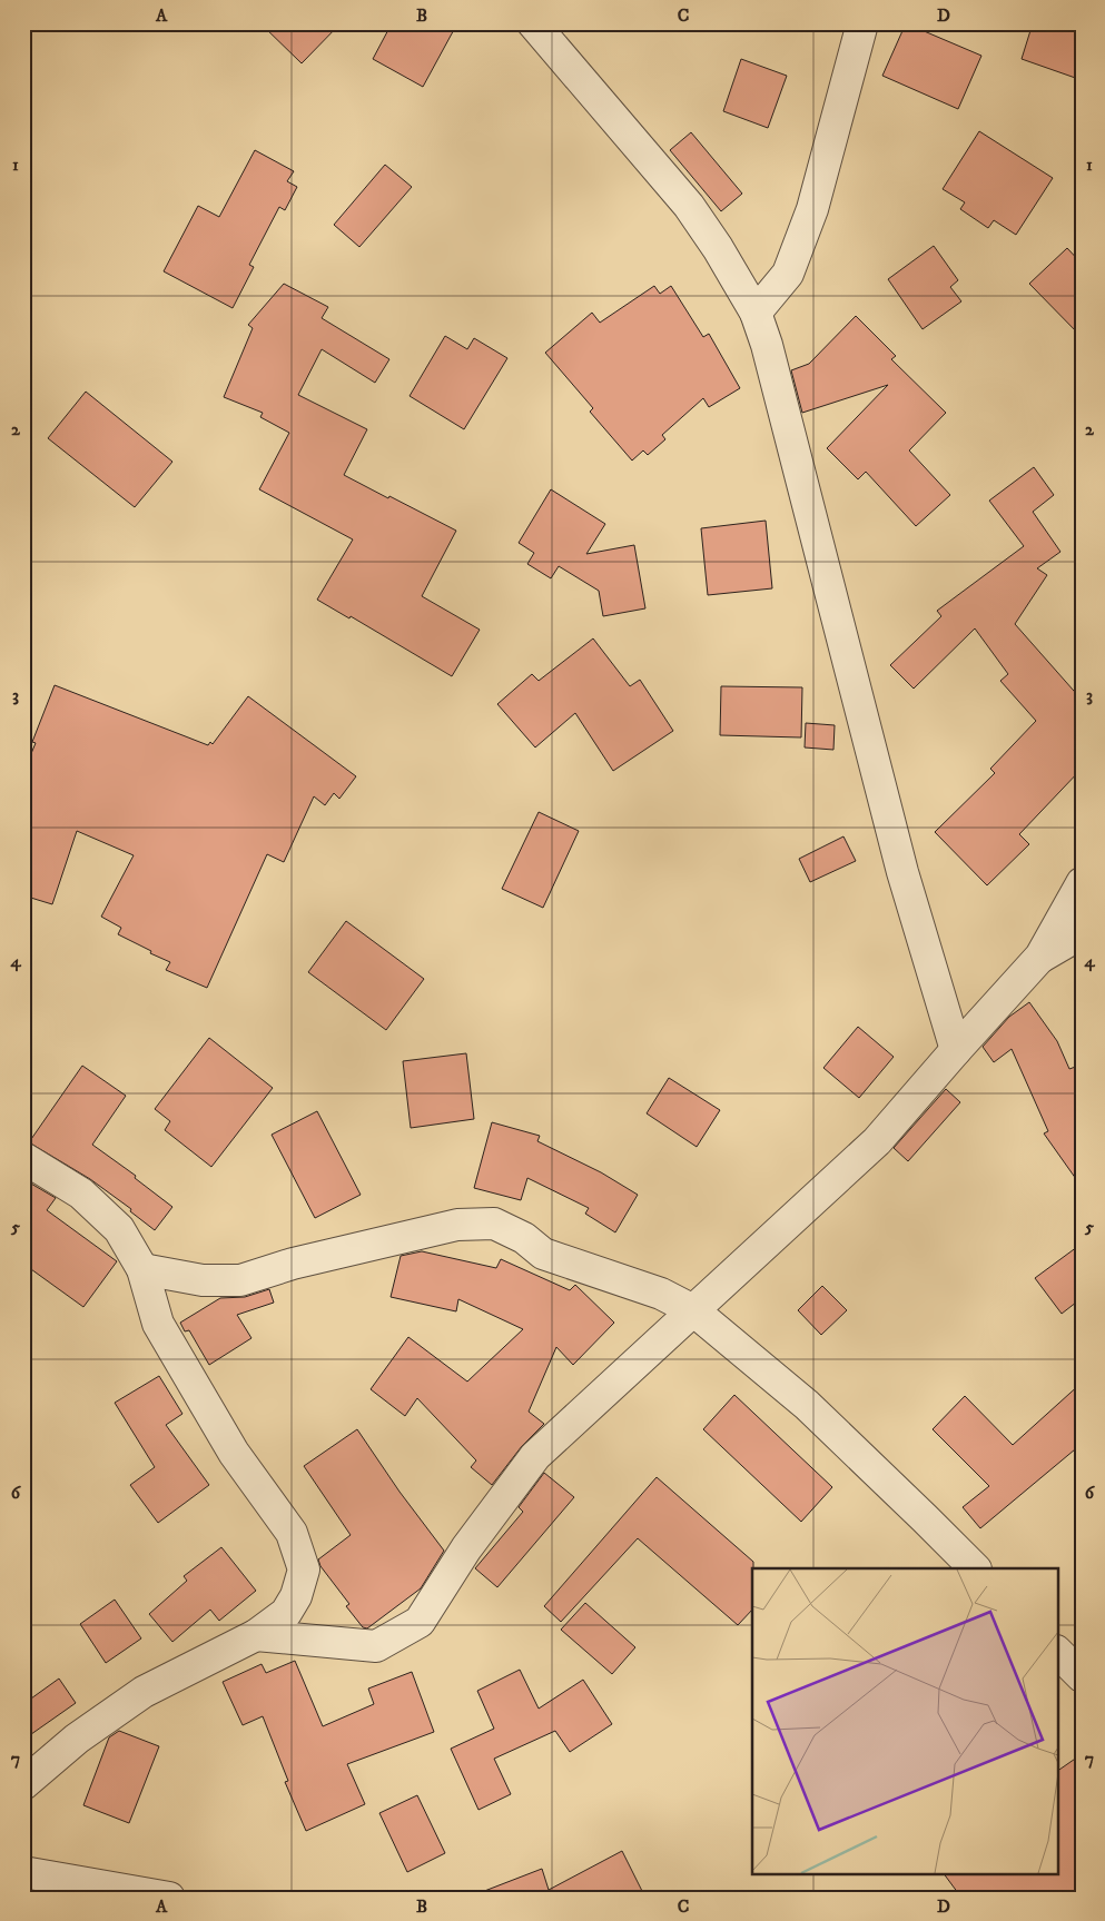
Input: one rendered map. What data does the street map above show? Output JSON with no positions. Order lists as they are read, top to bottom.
{
  "grid": {
    "columns": [
      "A",
      "B",
      "C",
      "D"
    ],
    "rows": [
      "1",
      "2",
      "3",
      "4",
      "5",
      "6",
      "7"
    ]
  }
}
